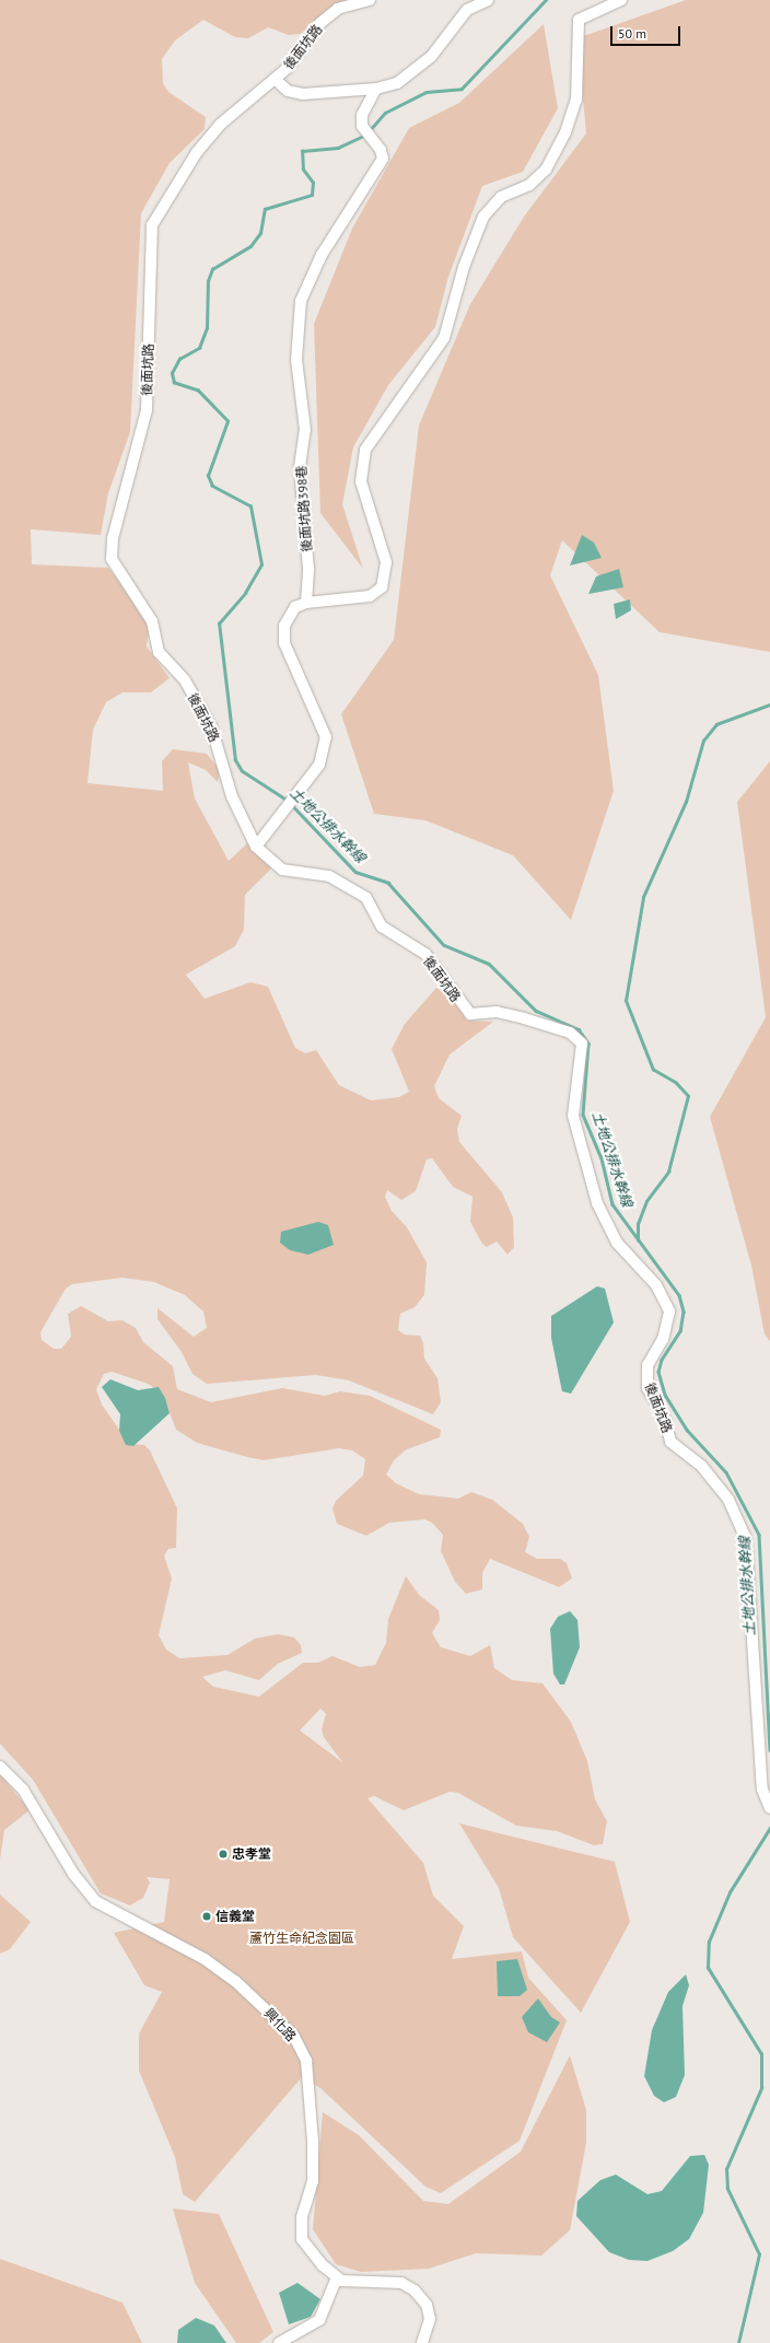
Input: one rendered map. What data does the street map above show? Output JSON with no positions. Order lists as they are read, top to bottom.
{
  "streets": {
    "street": ["後面坑路", "後面坑路398巷", "興化路"]
  },
  "water": ["土地公排水幹線"],
  "parks": ["蘆竹生命紀念園區"],
  "places": ["忠孝堂", "信義堂"],
  "scale_bar": "50 m"
}
